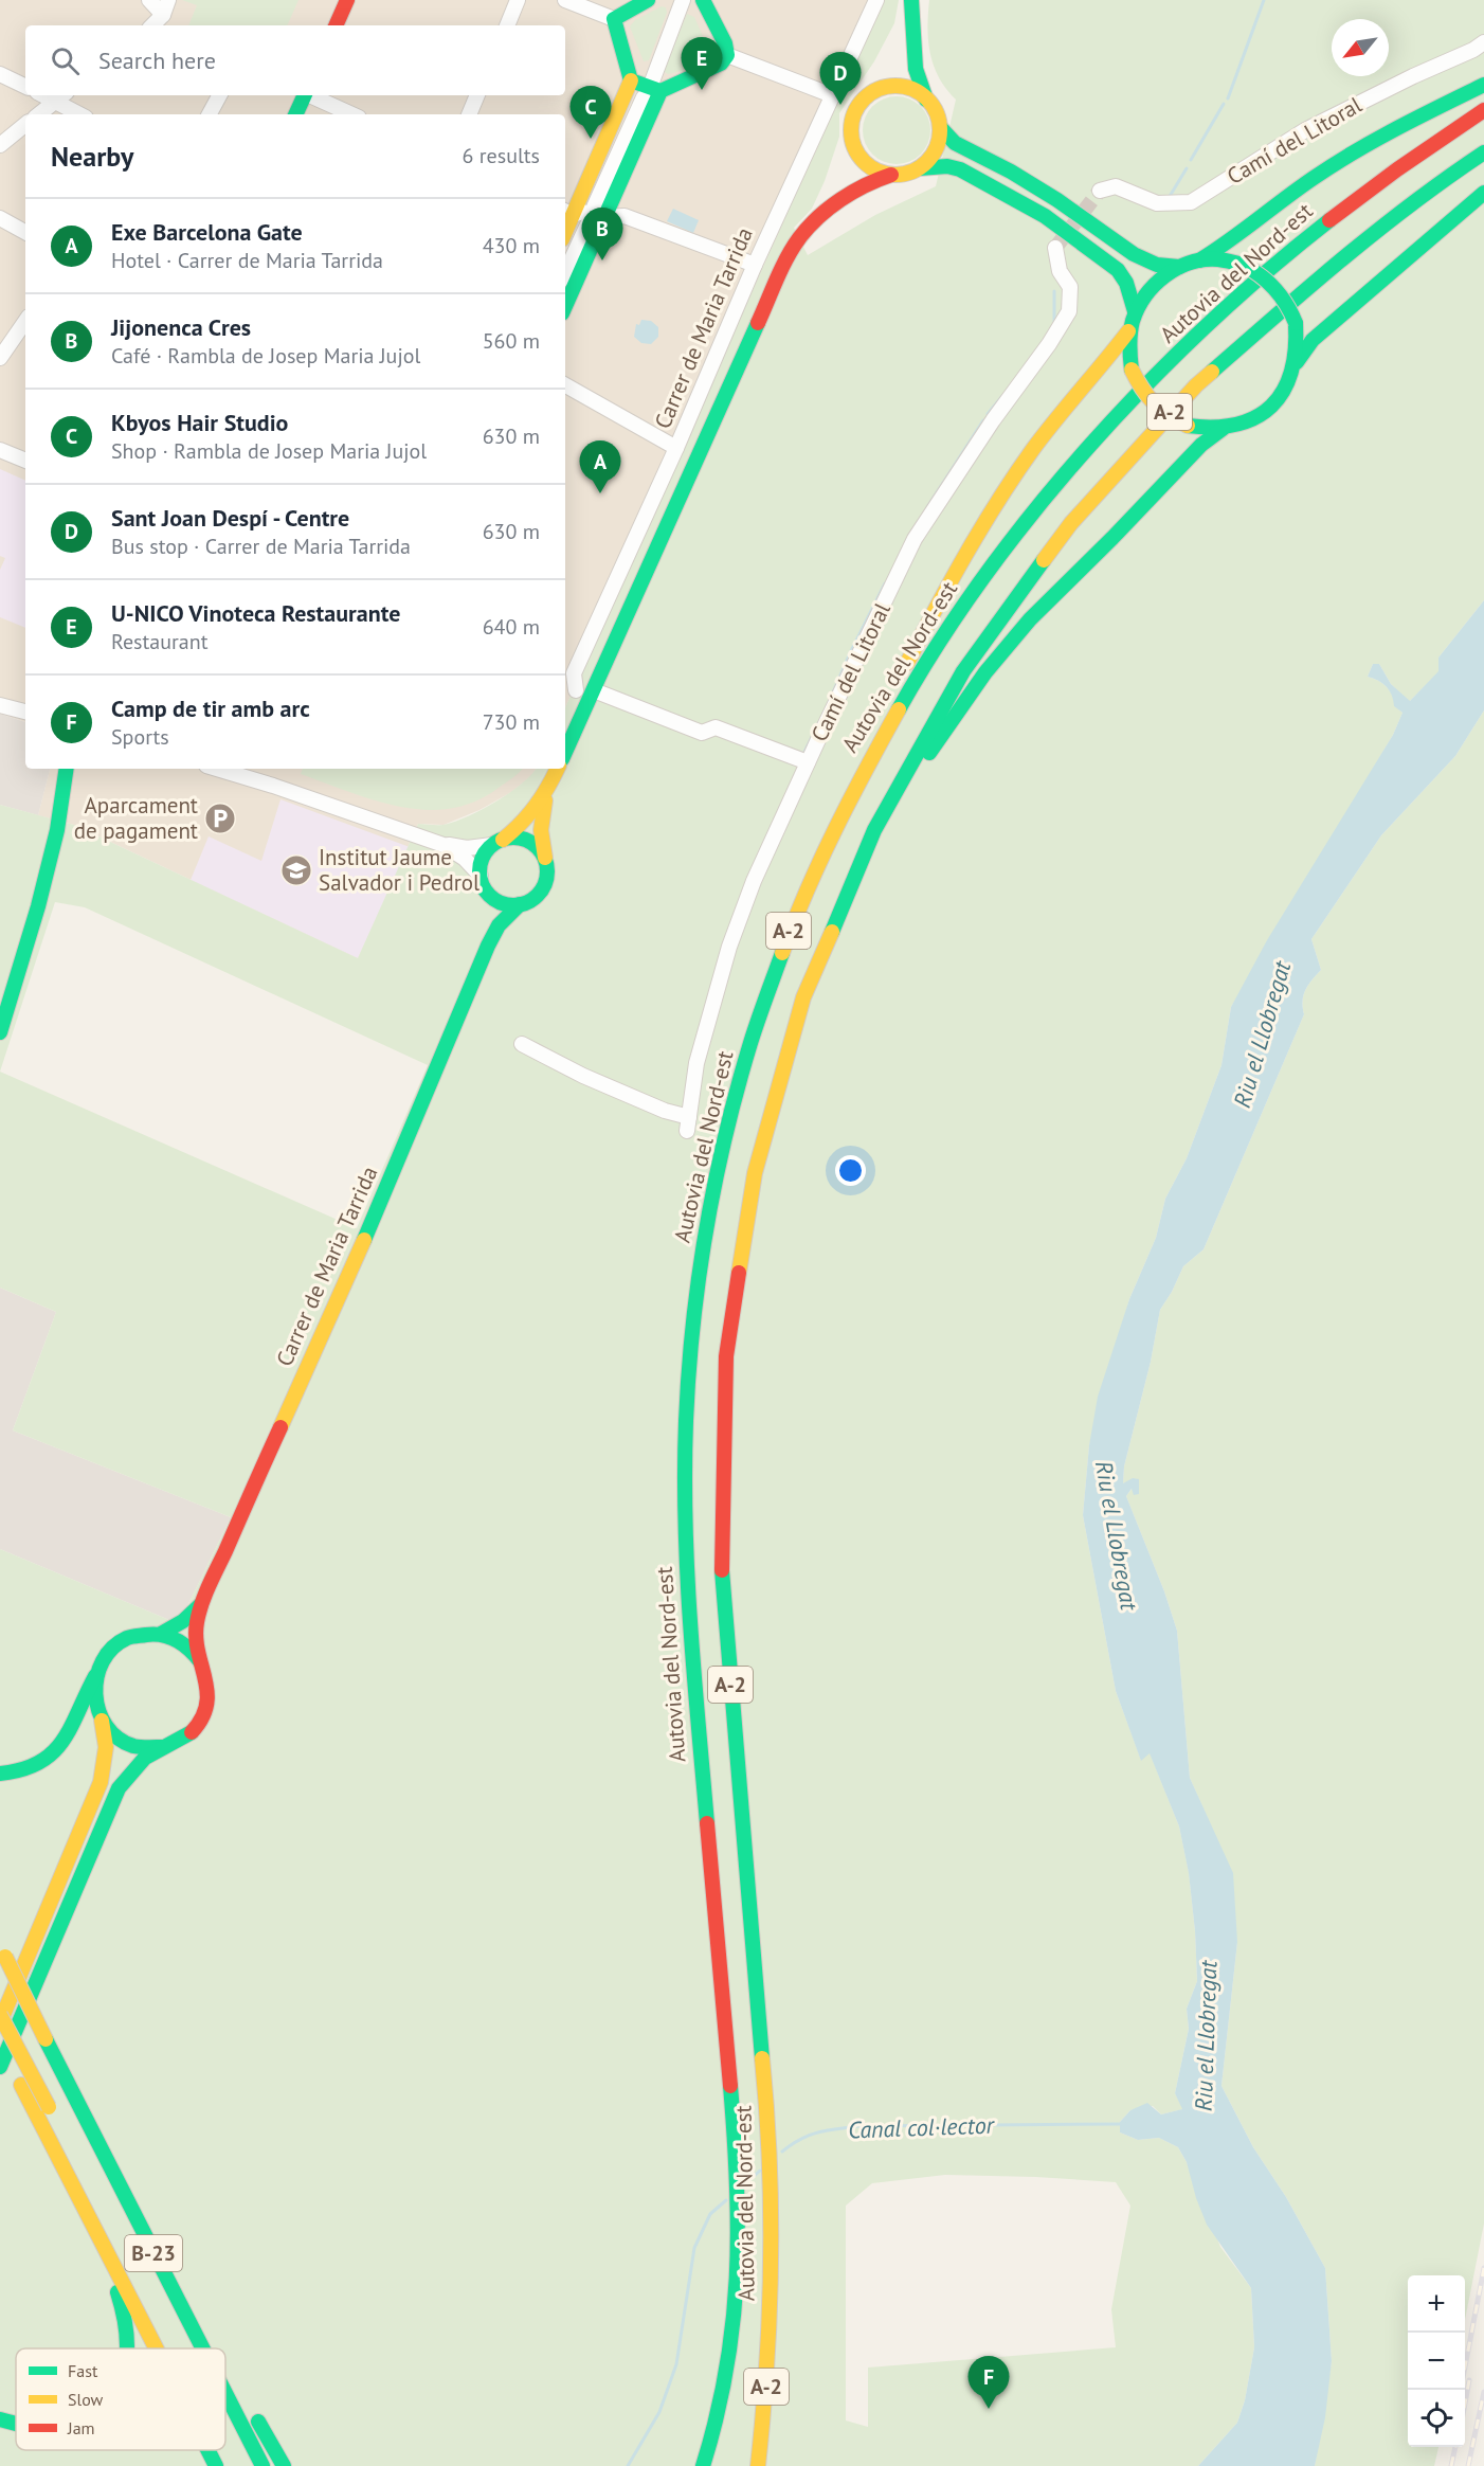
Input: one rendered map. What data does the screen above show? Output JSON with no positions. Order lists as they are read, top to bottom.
{
  "streets": {
    "main road": [
      "Autovia del Nord-est",
      "Carrer de Maria Tarrida",
      "A-2",
      "B-23"
    ],
    "street": ["Camí del Litoral"]
  },
  "water": ["Riu el Llobregat", "Canal col·lector"],
  "places": {
    "parking": ["Aparcament de pagament"],
    "school or university": ["Institut Jaume Salvador i Pedrol"]
  },
  "legend": ["Fast", "Slow", "Jam"],
  "north": "bottom left",
  "page": {
    "search": "Search here",
    "pins": [
      "E",
      "D",
      "C",
      "B",
      "A",
      "F"
    ],
    "heading": ["Nearby", "6 results"],
    "list": [
      {
        "mark": "A",
        "name": "Exe Barcelona Gate",
        "note": "Hotel · Carrer de Maria Tarrida",
        "value": "430 m"
      },
      {
        "mark": "B",
        "name": "Jijonenca Cres",
        "note": "Café · Rambla de Josep Maria Jujol",
        "value": "560 m"
      },
      {
        "mark": "C",
        "name": "Kbyos Hair Studio",
        "note": "Shop · Rambla de Josep Maria Jujol",
        "value": "630 m"
      },
      {
        "mark": "D",
        "name": "Sant Joan Despí - Centre",
        "note": "Bus stop · Carrer de Maria Tarrida",
        "value": "630 m"
      },
      {
        "mark": "E",
        "name": "U-NICO Vinoteca Restaurante",
        "note": "Restaurant",
        "value": "640 m"
      },
      {
        "mark": "F",
        "name": "Camp de tir amb arc",
        "note": "Sports",
        "value": "730 m"
      }
    ],
    "map_buttons": ["+", "−"]
  }
}
